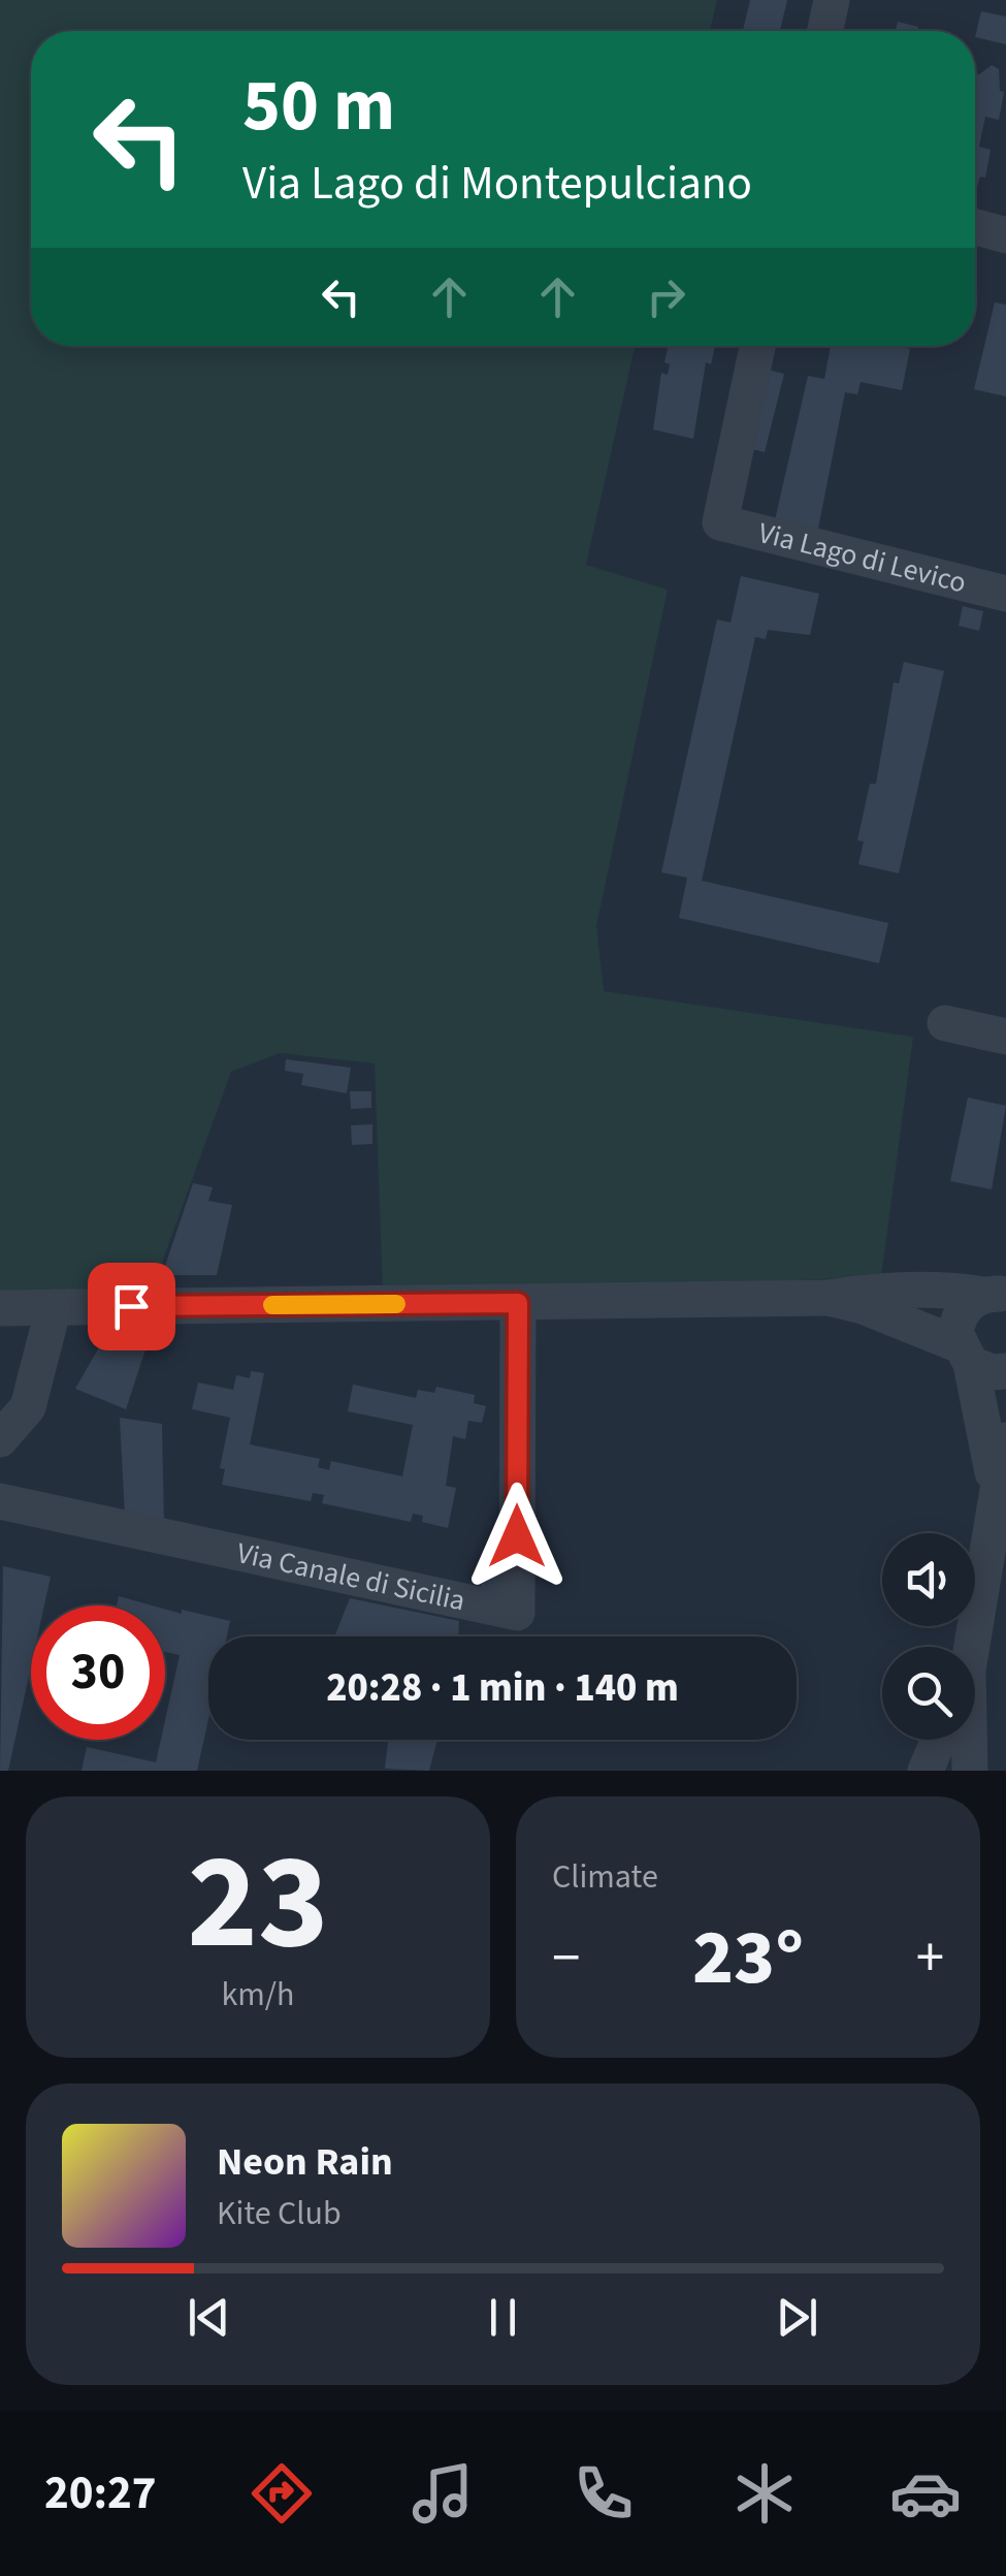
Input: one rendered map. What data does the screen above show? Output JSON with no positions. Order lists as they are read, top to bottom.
{
  "streets": {
    "street": ["Via Lago di Levico", "Via Canale di Sicilia"]
  },
  "page": {
    "turn": ["50 m", "Via Lago di Montepulciano"],
    "limit": "30",
    "trip": "20:28 · 1 min · 140 m",
    "tile": [
      ["23", "km/h"],
      "Climate"
    ],
    "heat": ["−", "23°", "+"],
    "song": ["Neon Rain", "Kite Club"],
    "tabs": "20:27"
  }
}
